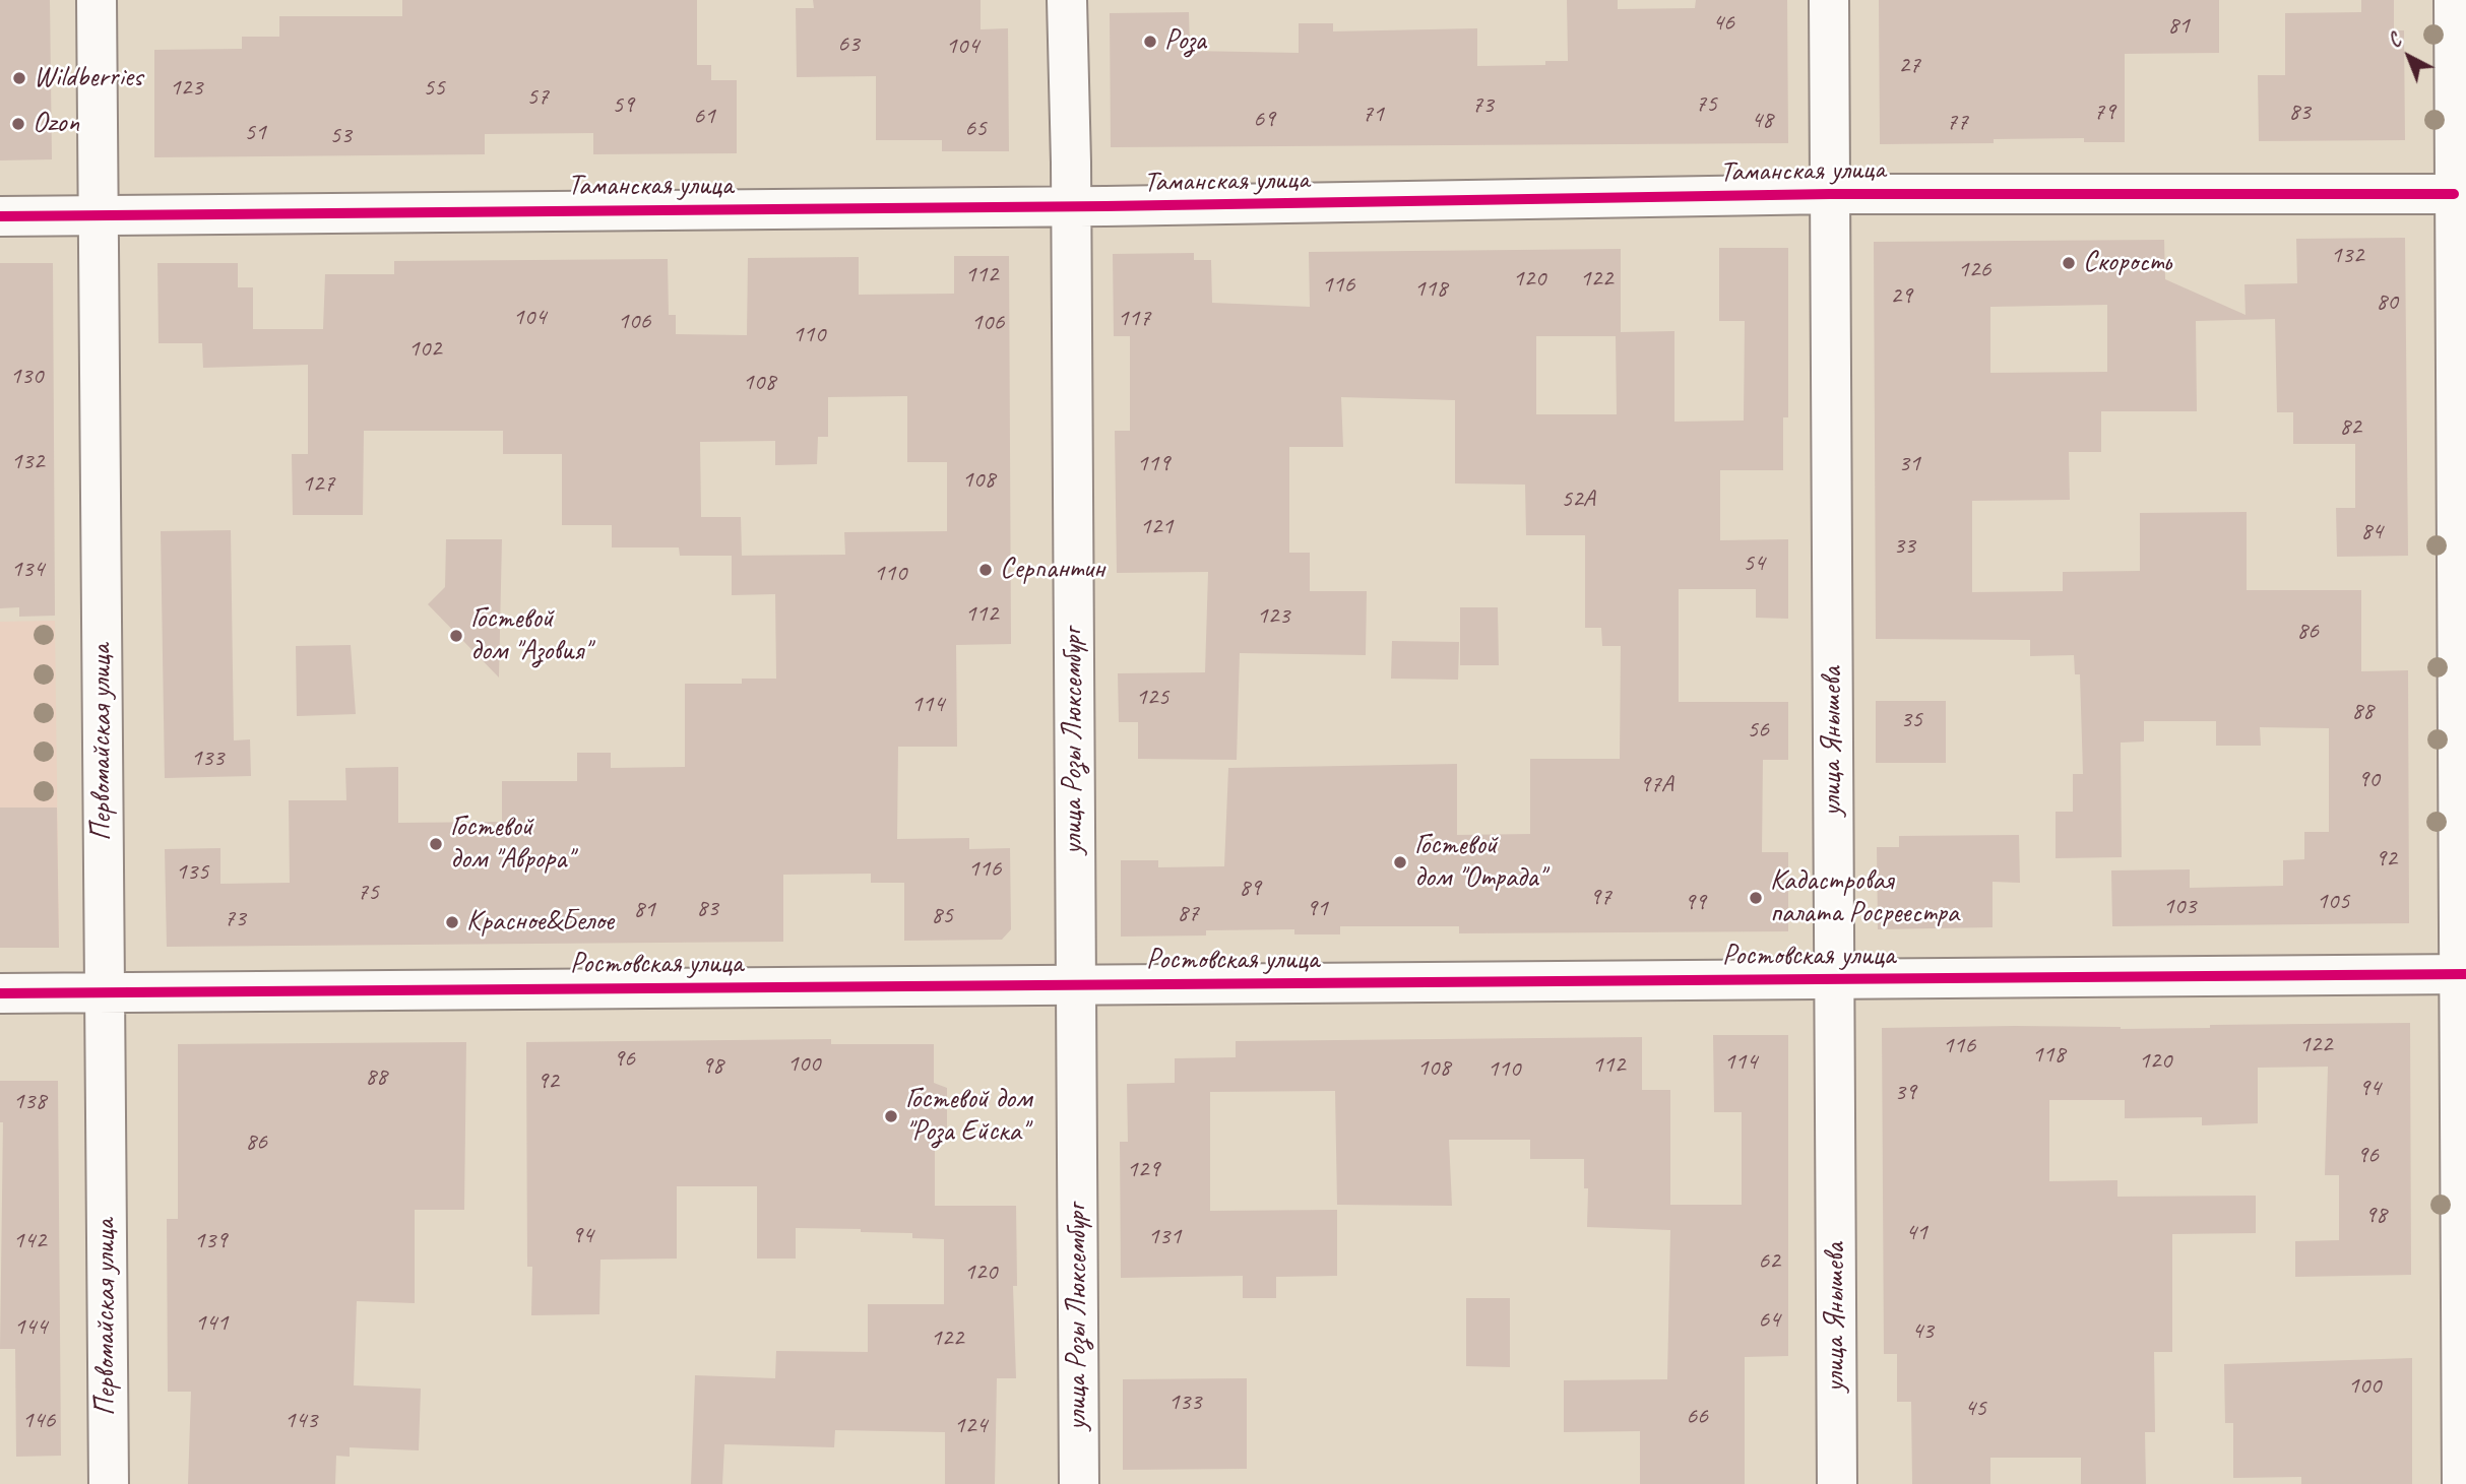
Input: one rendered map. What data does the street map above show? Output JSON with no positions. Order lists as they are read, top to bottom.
{
  "streets": {
    "street": [
      "Таманская улица",
      "улица Розы Люксембург",
      "улица Янышева",
      "Первомайская улица",
      "Ростовская улица"
    ]
  },
  "crossings": [
    ["Таманская улица", "улица Розы Люксембург"],
    ["Таманская улица", "улица Янышева"],
    ["Таманская улица", "Первомайская улица"],
    ["улица Розы Люксембург", "Ростовская улица"],
    ["улица Янышева", "Ростовская улица"],
    ["Первомайская улица", "Ростовская улица"]
  ],
  "places": [
    "Роза",
    "Wildberries",
    "Ozon",
    "Скорость",
    "Серпантин",
    "Гостевой дом \"Азовия\"",
    "Гостевой дом \"Аврора\"",
    "Гостевой дом \"Отрада\"",
    "Кадастровая палата Росреестра",
    "Красное&Белое",
    "Гостевой дом \"Роза Ейска\""
  ],
  "house_numbers": [
    "46",
    "81",
    "63",
    "104",
    "27",
    "123",
    "55",
    "57",
    "75",
    "59",
    "73",
    "79",
    "83",
    "71",
    "61",
    "69",
    "48",
    "77",
    "65",
    "51",
    "53",
    "132",
    "126",
    "112",
    "120",
    "122",
    "116",
    "118",
    "29",
    "80",
    "104",
    "117",
    "106",
    "106",
    "110",
    "102",
    "130",
    "108",
    "82",
    "132",
    "119",
    "31",
    "108",
    "127",
    "52А",
    "121",
    "84",
    "33",
    "54",
    "134",
    "110",
    "112",
    "123",
    "86",
    "125",
    "114",
    "88",
    "35",
    "56",
    "133",
    "90",
    "97А",
    "92",
    "116",
    "135",
    "89",
    "75",
    "97",
    "105",
    "99",
    "103",
    "83",
    "91",
    "81",
    "87",
    "85",
    "73",
    "122",
    "116",
    "118",
    "96",
    "120",
    "114",
    "100",
    "112",
    "98",
    "108",
    "110",
    "88",
    "92",
    "94",
    "39",
    "138",
    "86",
    "96",
    "129",
    "98",
    "41",
    "94",
    "131",
    "142",
    "139",
    "62",
    "120",
    "64",
    "141",
    "144",
    "43",
    "122",
    "100",
    "133",
    "45",
    "66",
    "146",
    "143",
    "124"
  ],
  "north": "top left"
}
